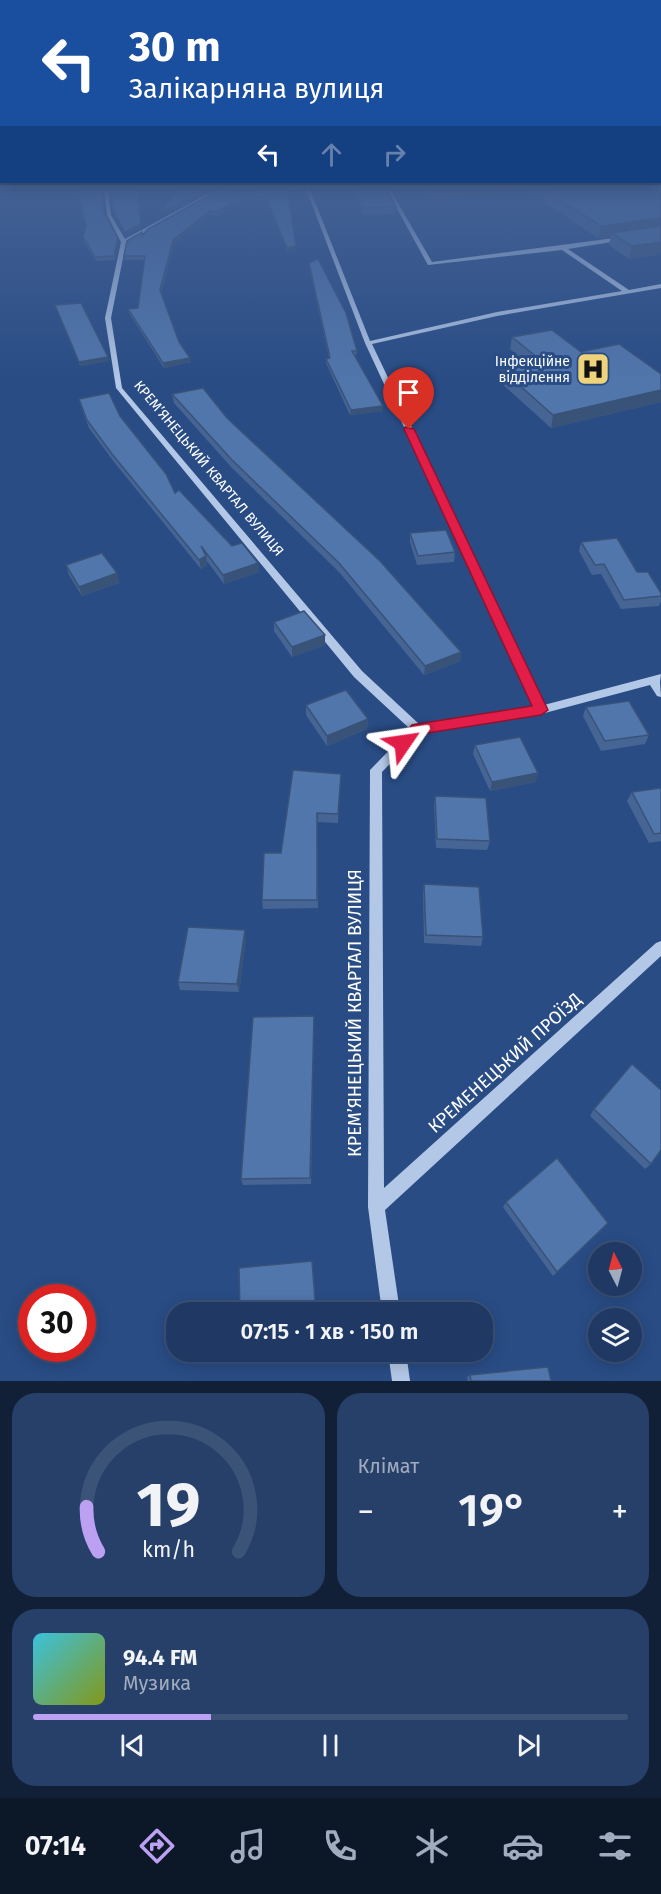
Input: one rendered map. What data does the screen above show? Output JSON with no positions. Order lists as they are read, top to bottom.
{
  "streets": {
    "street": ["КРЕМ’ЯНЕЦЬКИЙ КВАРТАЛ ВУЛИЦЯ", "КРЕМЕНЕЦЬКИЙ ПРОЇЗД"]
  },
  "crossings": [
    ["КРЕМ’ЯНЕЦЬКИЙ КВАРТАЛ ВУЛИЦЯ", "КРЕМЕНЕЦЬКИЙ ПРОЇЗД"]
  ],
  "places": {
    "hospital": ["Інфекційне відділення"]
  },
  "north": "top",
  "page": {
    "turn": ["30 m", "Залікарняна вулиця"],
    "limit": "30",
    "trip": "07:15 · 1 хв · 150 m",
    "tile": "Клімат",
    "heat": ["−", "19°", "+"],
    "song": ["94.4 FM", "Музика"],
    "tabs": "07:14",
    "gauge": ["19", "km/h"]
  }
}
